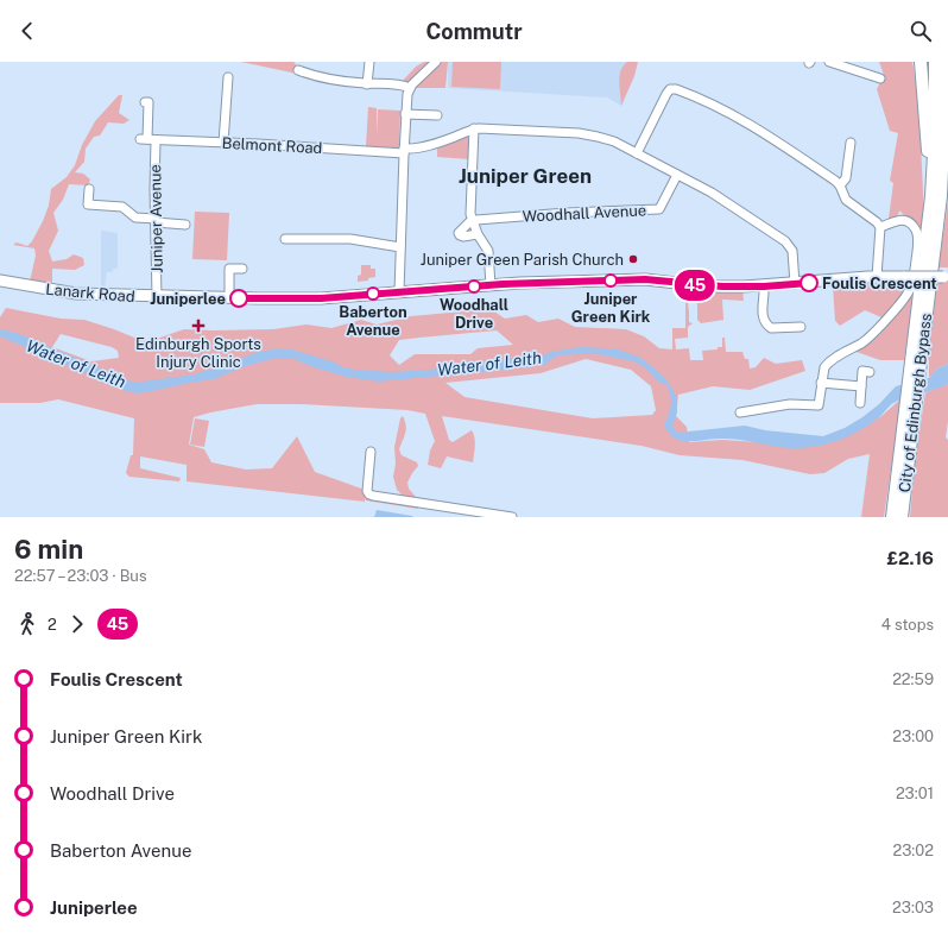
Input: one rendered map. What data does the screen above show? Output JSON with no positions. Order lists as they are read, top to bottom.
{
  "streets": {
    "highway": ["City of Edinburgh Bypass"],
    "main road": ["Lanark Road"],
    "street": ["Belmont Road", "Woodhall Avenue", "Juniper Avenue"]
  },
  "crossings": [
    ["Belmont Road", "Juniper Avenue"],
    ["Juniper Avenue", "Lanark Road"]
  ],
  "districts": ["Juniper Green"],
  "water": ["Water of Leith"],
  "places": {
    "other": [
      "Juniper Green Parish Church",
      "Juniper Green Kirk",
      "Foulis Crescent",
      "Woodhall Drive",
      "Baberton Avenue",
      "Juniperlee"
    ],
    "health": ["Edinburgh Sports Injury Clinic"]
  },
  "lines": ["bus line 45"],
  "page": {
    "header": "Commutr",
    "on_map": "45",
    "heading": ["6 min", "22:57 – 23:03 · Bus", "£2.16"],
    "legs": ["2", "45", "4 stops"],
    "list": [
      {
        "name": "Foulis Crescent",
        "value": "22:59"
      },
      {
        "name": "Juniper Green Kirk",
        "value": "23:00"
      },
      {
        "name": "Woodhall Drive",
        "value": "23:01"
      },
      {
        "name": "Baberton Avenue",
        "value": "23:02"
      },
      {
        "name": "Juniperlee",
        "value": "23:03"
      }
    ]
  }
}
